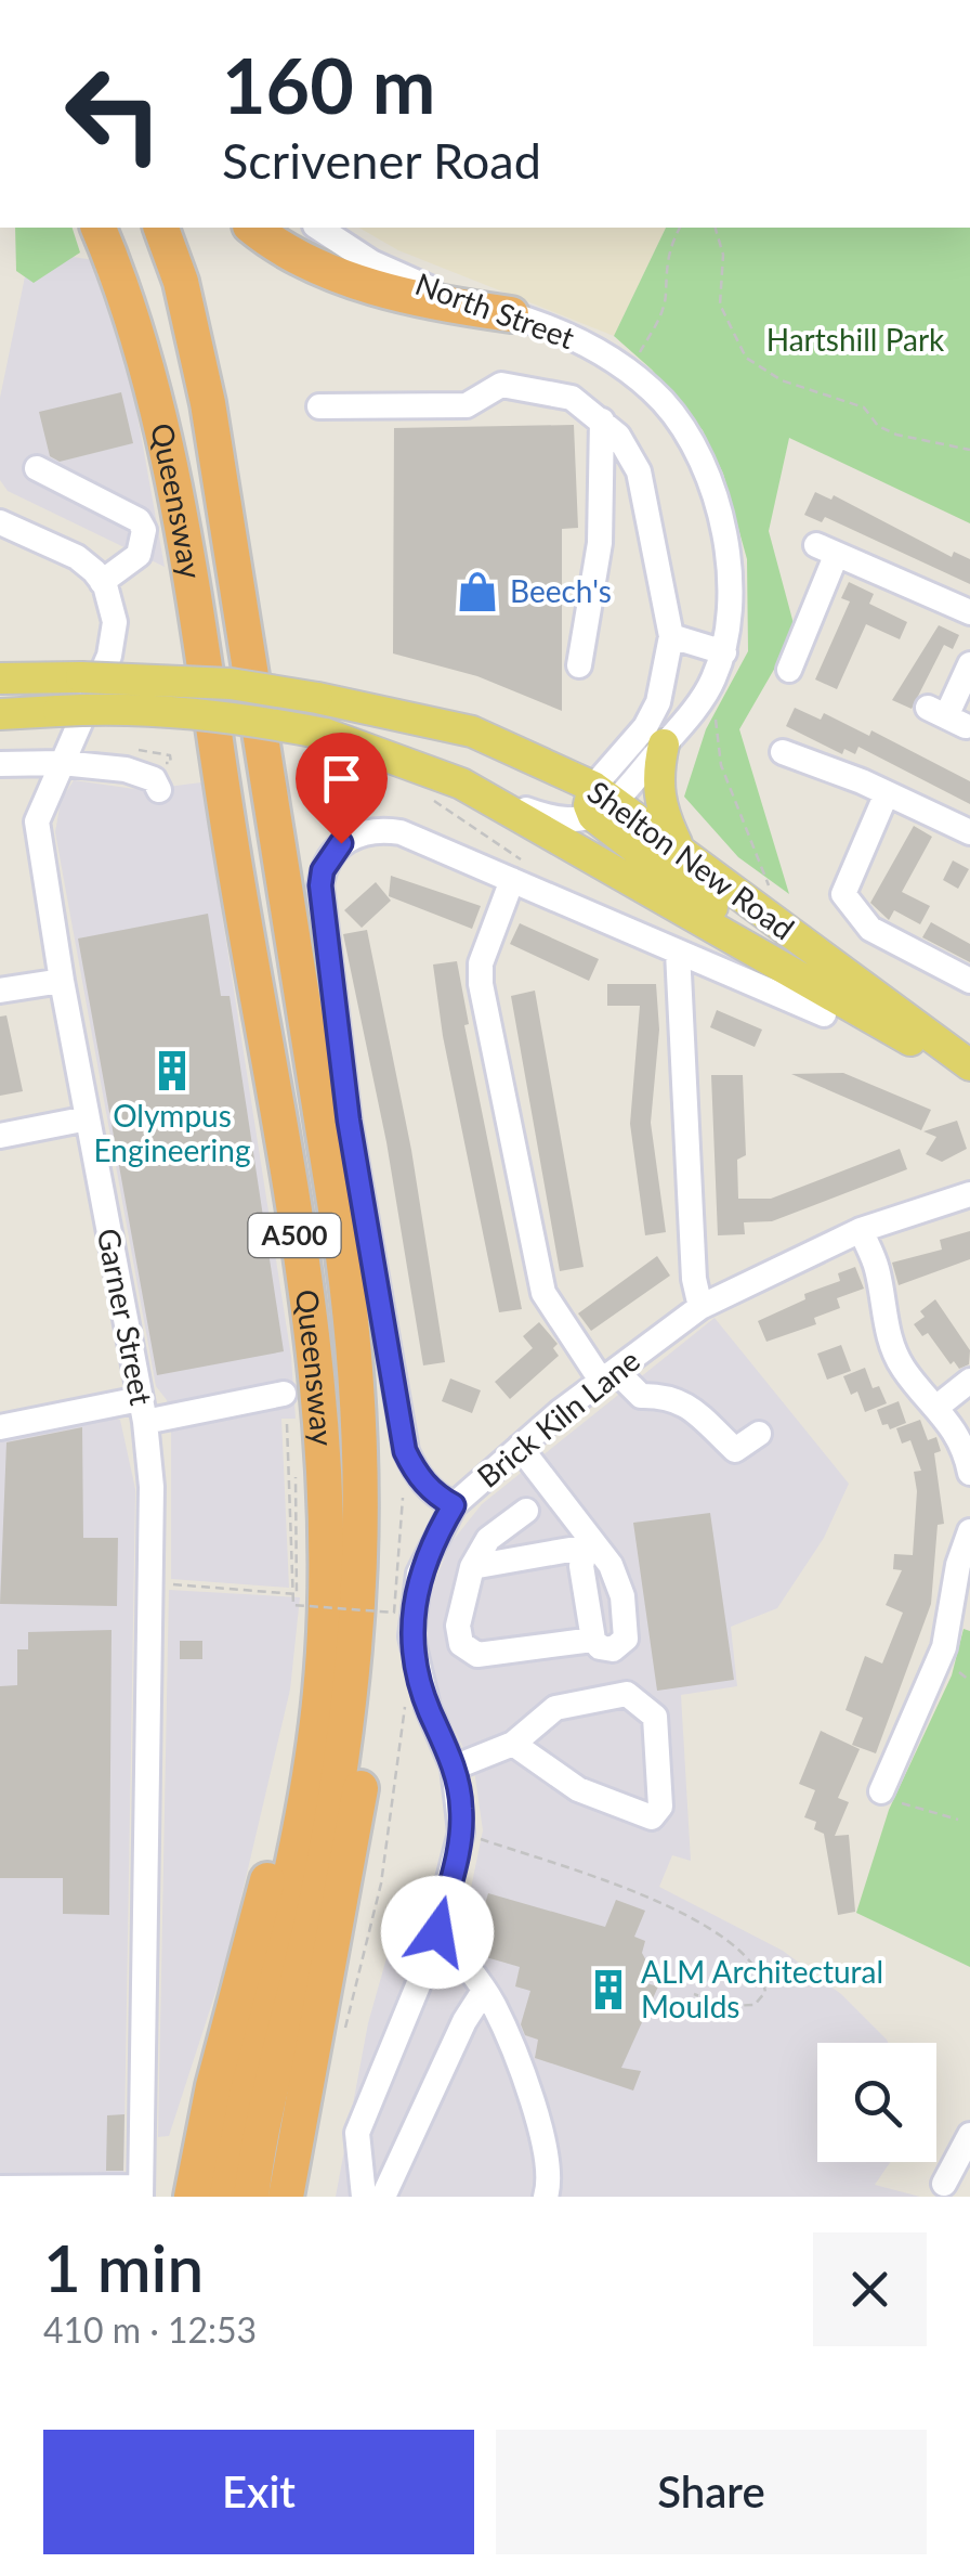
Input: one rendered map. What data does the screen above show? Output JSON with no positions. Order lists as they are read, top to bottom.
{
  "streets": {
    "highway": ["Queensway", "A500"],
    "main road": ["Shelton New Road"],
    "street": ["North Street", "Garner Street", "Brick Kiln Lane"]
  },
  "crossings": [
    ["North Street", "Shelton New Road"]
  ],
  "parks": ["Hartshill Park"],
  "places": {
    "shop": ["Beech's"],
    "building": ["Olympus Engineering", "ALM Architectural Moulds"]
  },
  "page": {
    "turn": ["160 m", "Scrivener Road"],
    "heading": ["1 min", "410 m · 12:53"],
    "buttons": ["Exit", "Share"]
  }
}
